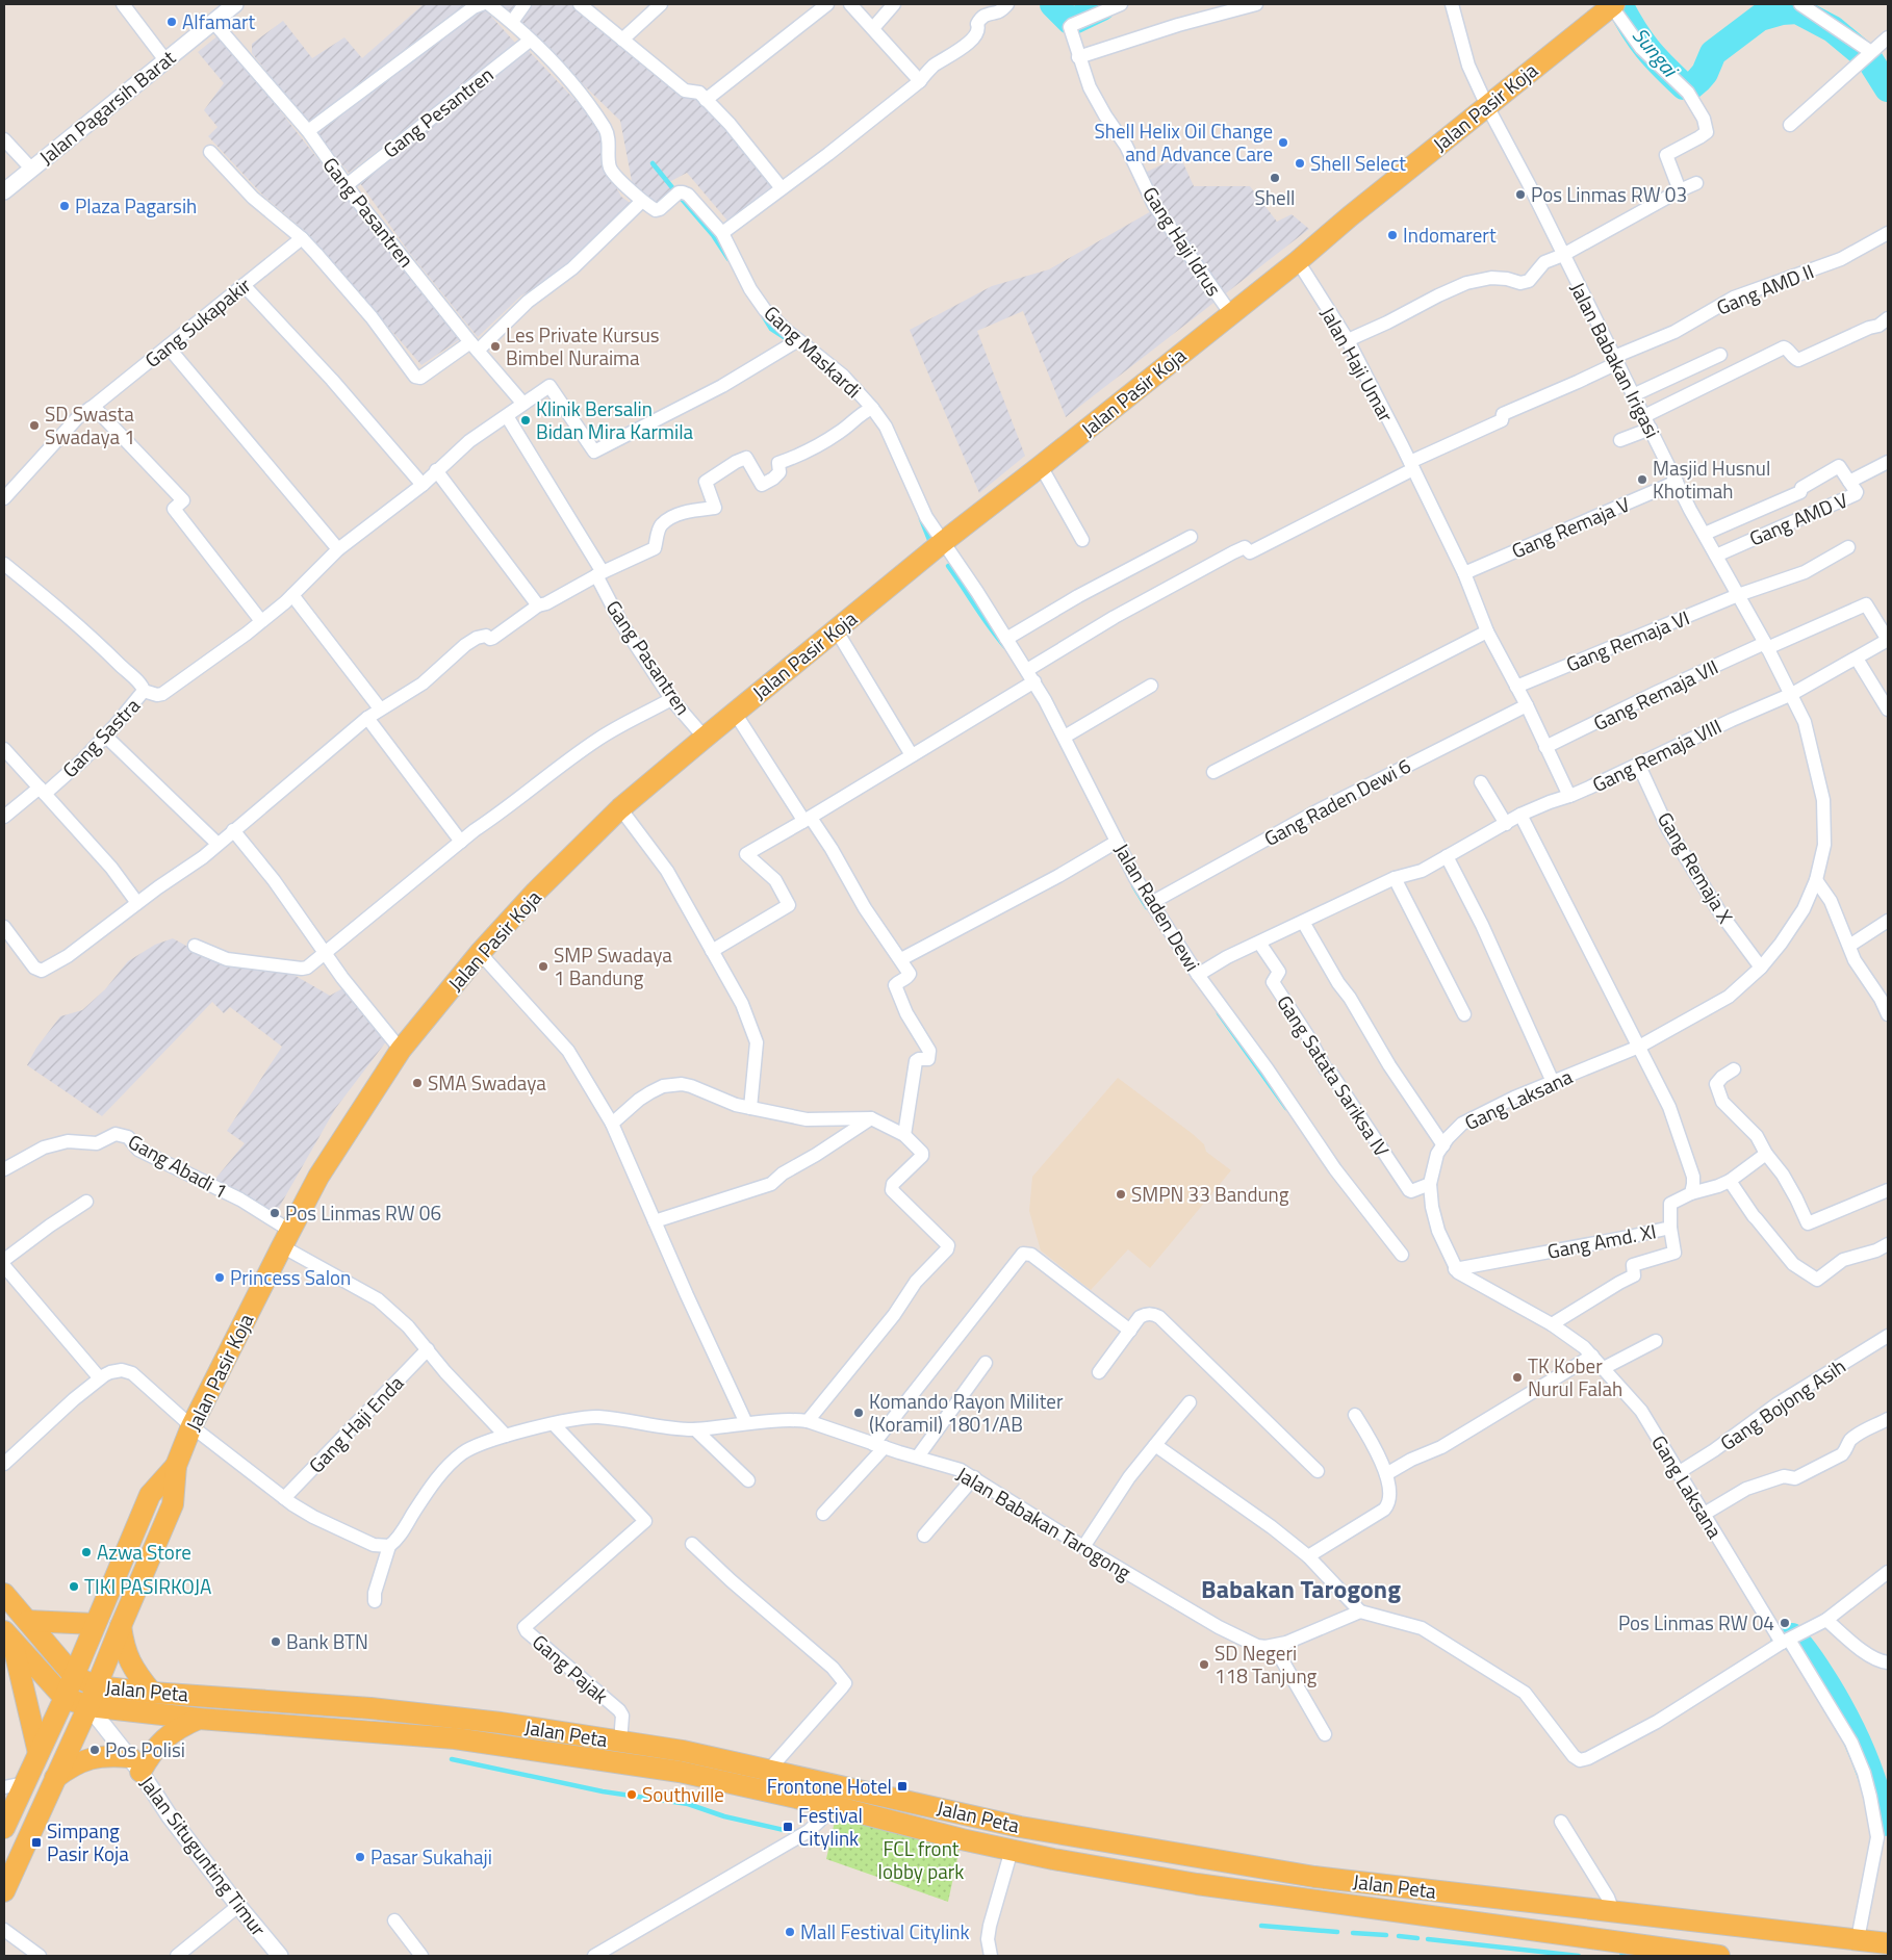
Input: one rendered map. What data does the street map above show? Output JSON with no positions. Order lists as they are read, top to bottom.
{
  "streets": {
    "main road": ["Jalan Pasir Koja", "Jalan Peta"],
    "street": [
      "Jalan Pagarsih Barat",
      "Gang Pesantren",
      "Gang Pasantren",
      "Gang Haji Idrus",
      "Gang AMD II",
      "Gang Sukapakir",
      "Gang Maskardi",
      "Jalan Babakan Irigasi",
      "Jalan Haji Umar",
      "Gang AMD V",
      "Gang Remaja V",
      "Gang Remaja VI",
      "Gang Remaja VII",
      "Gang Sastra",
      "Gang Remaja VIII",
      "Gang Raden Dewi 6",
      "Gang Remaja X",
      "Jalan Raden Dewi",
      "Gang Satata Sariksa IV",
      "Gang Laksana",
      "Gang Abadi 1",
      "Gang Amd. XI",
      "Gang Bojong Asih",
      "Gang Haji Enda",
      "Jalan Babakan Tarogong",
      "Gang Pajak",
      "Jalan Situgunting Timur"
    ]
  },
  "crossings": [
    ["Jalan Pagarsih Barat", "Gang Pasantren"],
    ["Jalan Pasir Koja", "Gang Pasantren"],
    ["Jalan Pasir Koja", "Gang Haji Idrus"],
    ["Jalan Pasir Koja", "Gang Maskardi"],
    ["Jalan Pasir Koja", "Jalan Babakan Irigasi"],
    ["Jalan Pasir Koja", "Jalan Haji Umar"],
    ["Jalan Pasir Koja", "Jalan Raden Dewi"],
    ["Jalan Pasir Koja", "Gang Abadi 1"],
    ["Jalan Pasir Koja", "Jalan Peta"],
    ["Jalan Pasir Koja", "Jalan Situgunting Timur"],
    ["Gang Pesantren", "Gang Pasantren"],
    ["Gang AMD II", "Jalan Babakan Irigasi"],
    ["Gang AMD II", "Jalan Haji Umar"],
    ["Gang AMD II", "Jalan Raden Dewi"],
    ["Gang Maskardi", "Jalan Raden Dewi"],
    ["Jalan Babakan Irigasi", "Gang AMD V"],
    ["Jalan Babakan Irigasi", "Gang Remaja V"],
    ["Jalan Babakan Irigasi", "Gang Remaja VI"],
    ["Jalan Babakan Irigasi", "Gang Remaja VII"],
    ["Jalan Babakan Irigasi", "Gang Remaja VIII"],
    ["Jalan Babakan Irigasi", "Gang Laksana"],
    ["Jalan Haji Umar", "Gang Remaja V"],
    ["Jalan Haji Umar", "Gang Remaja VI"],
    ["Jalan Haji Umar", "Gang Remaja VII"],
    ["Jalan Haji Umar", "Gang Remaja VIII"],
    ["Jalan Haji Umar", "Gang Raden Dewi 6"],
    ["Gang Remaja VII", "Gang Remaja VIII"],
    ["Gang Remaja VIII", "Gang Remaja X"],
    ["Gang Remaja VIII", "Jalan Raden Dewi"],
    ["Gang Remaja VIII", "Gang Satata Sariksa IV"],
    ["Gang Remaja VIII", "Gang Laksana"],
    ["Gang Raden Dewi 6", "Jalan Raden Dewi"],
    ["Gang Remaja X", "Gang Laksana"],
    ["Gang Satata Sariksa IV", "Gang Laksana"],
    ["Gang Laksana", "Gang Amd. XI"],
    ["Gang Laksana", "Gang Bojong Asih"],
    ["Jalan Babakan Tarogong", "Gang Pajak"],
    ["Gang Pajak", "Jalan Peta"],
    ["Jalan Peta", "Jalan Situgunting Timur"]
  ],
  "districts": ["Babakan Tarogong"],
  "water": ["Sungai"],
  "parks": ["FCL front lobby park"],
  "places": {
    "other": [
      "Alfamart",
      "Shell Helix Oil Change and Advance Care",
      "Shell Select",
      "Shell",
      "Pos Linmas RW 03",
      "Plaza Pagarsih",
      "Indomarert",
      "Les Private Kursus Bimbel Nuraima",
      "Klinik Bersalin Bidan Mira Karmila",
      "SD Swasta Swadaya 1",
      "Masjid Husnul Khotimah",
      "SMP Swadaya 1 Bandung",
      "SMA Swadaya",
      "SMPN 33 Bandung",
      "Pos Linmas RW 06",
      "Princess Salon",
      "TK Kober Nurul Falah",
      "Komando Rayon Militer (Koramil) 1801/AB",
      "Azwa Store",
      "TIKI PASIRKOJA",
      "Pos Linmas RW 04",
      "Bank BTN",
      "SD Negeri 118 Tanjung",
      "Pos Polisi",
      "Southville",
      "Pasar Sukahaji",
      "Mall Festival Citylink"
    ],
    "transit": ["Frontone Hotel", "Festival Citylink", "Simpang Pasir Koja"]
  }
}
